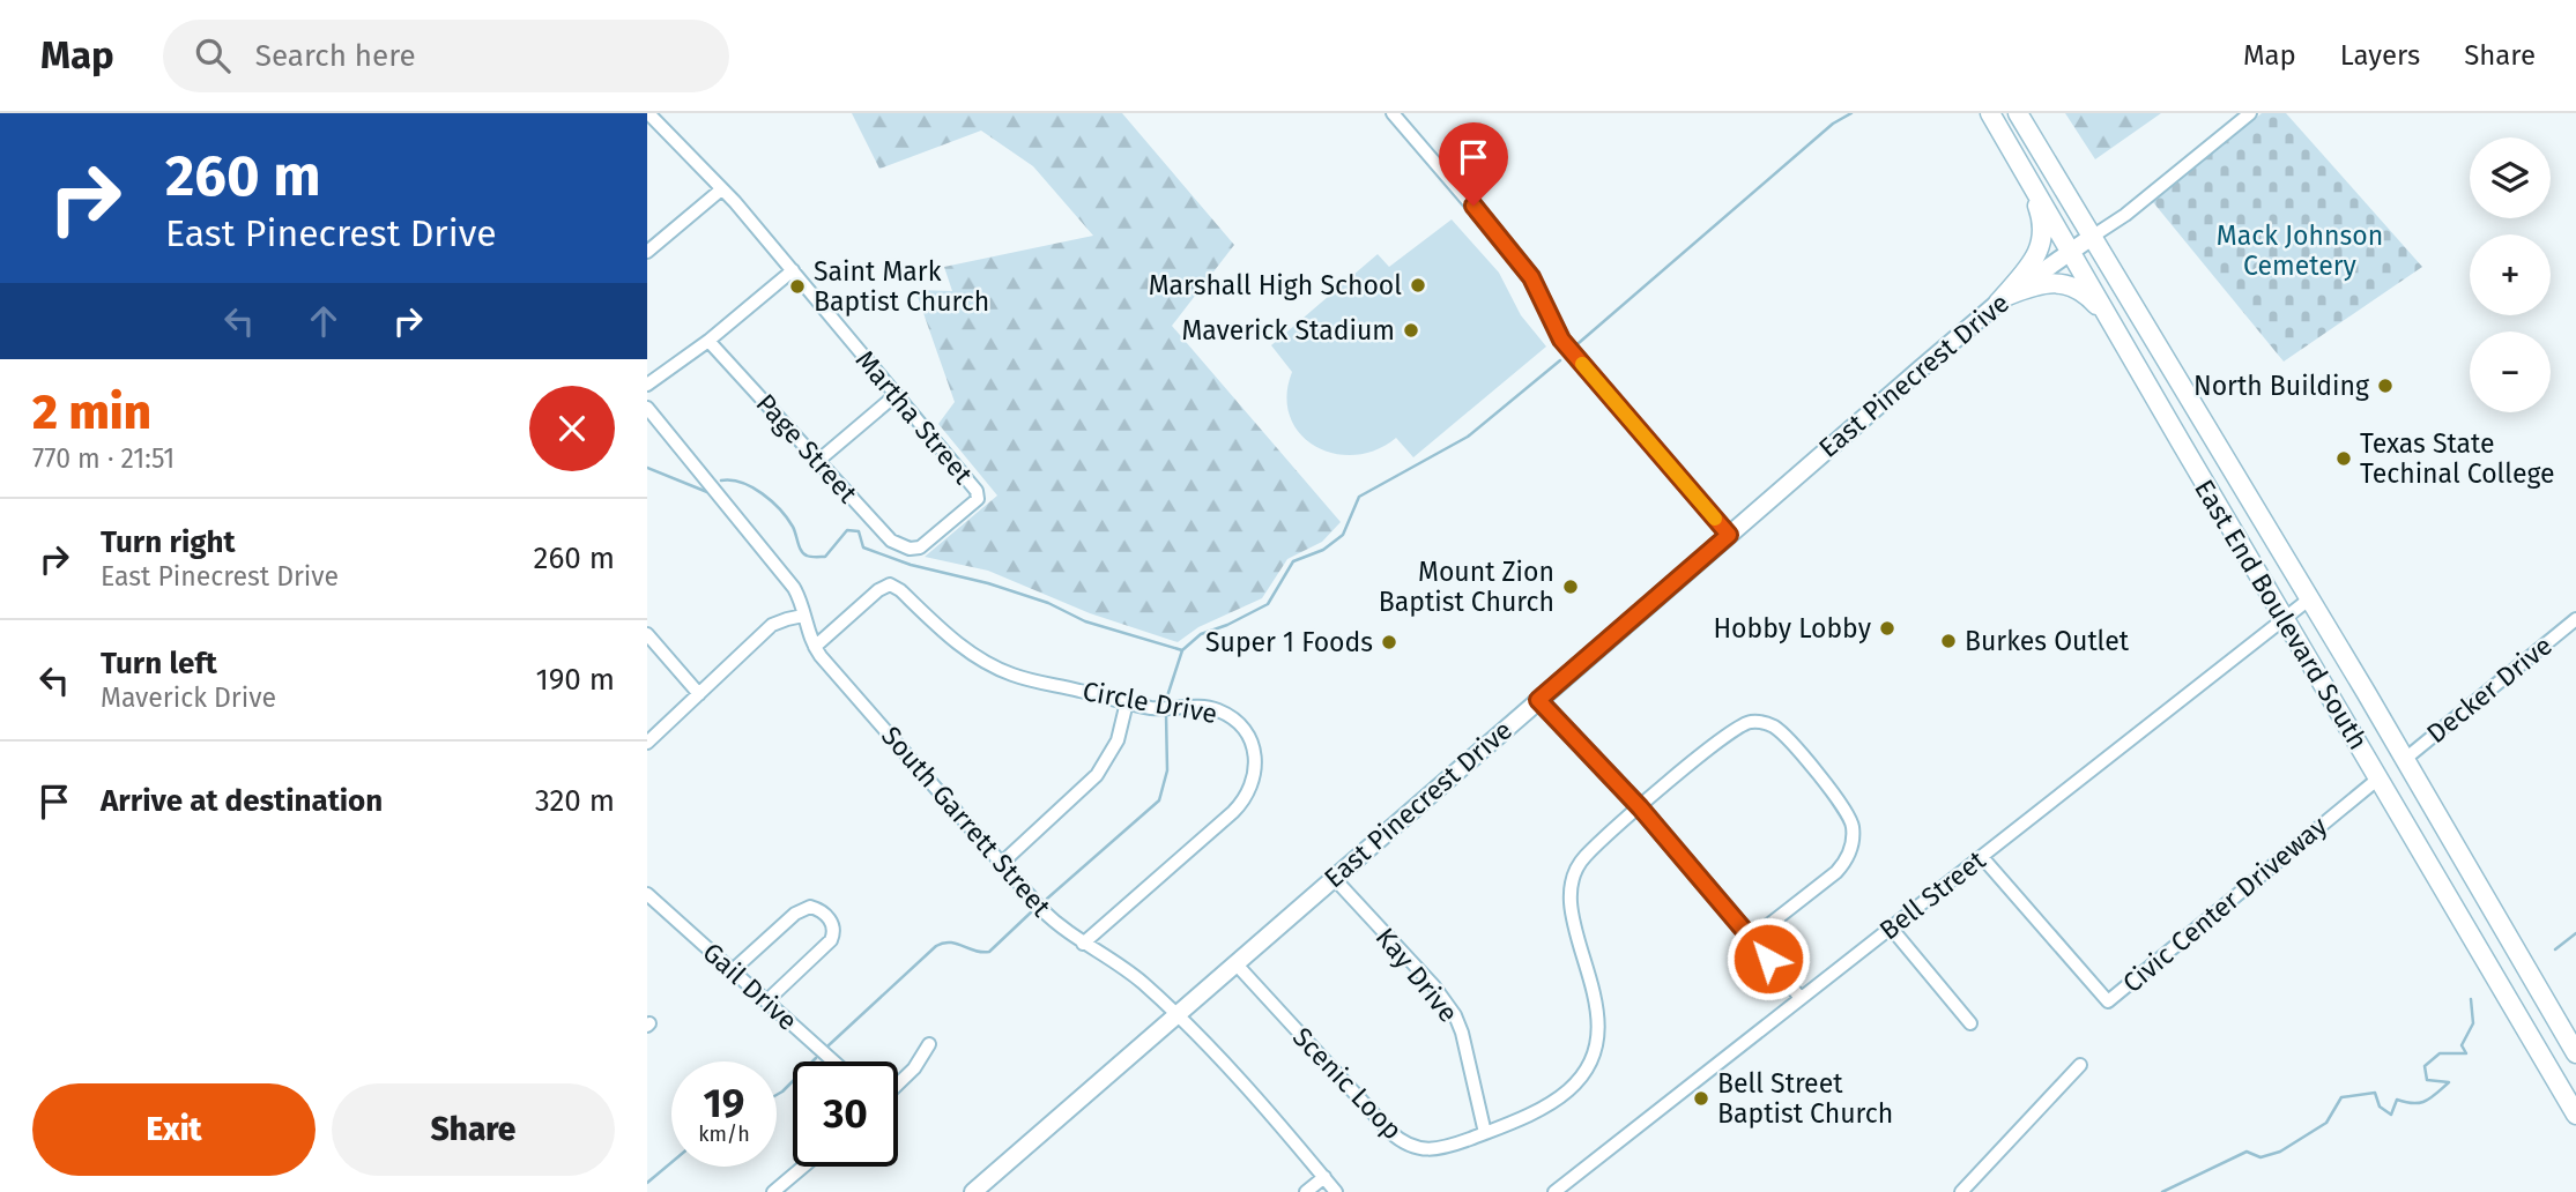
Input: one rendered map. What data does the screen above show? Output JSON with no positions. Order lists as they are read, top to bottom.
{
  "streets": {
    "highway": ["East End Boulevard South"],
    "main road": ["East Pinecrest Drive"],
    "street": [
      "Martha Street",
      "Page Street",
      "Decker Drive",
      "Circle Drive",
      "South Garrett Street",
      "Bell Street",
      "Civic Center Driveway",
      "Kay Drive",
      "Gail Drive",
      "Scenic Loop"
    ]
  },
  "crossings": [
    ["East Pinecrest Drive", "East End Boulevard South"],
    ["East Pinecrest Drive", "South Garrett Street"],
    ["East Pinecrest Drive", "Kay Drive"],
    ["East Pinecrest Drive", "Scenic Loop"],
    ["Martha Street", "Page Street"],
    ["East End Boulevard South", "Decker Drive"],
    ["East End Boulevard South", "Bell Street"],
    ["East End Boulevard South", "Civic Center Driveway"],
    ["Circle Drive", "South Garrett Street"],
    ["Bell Street", "Civic Center Driveway"],
    ["Kay Drive", "Scenic Loop"]
  ],
  "parks": ["Mack Johnson Cemetery"],
  "places": [
    "Marshall High School",
    "Saint Mark Baptist Church",
    "Maverick Stadium",
    "North Building",
    "Texas State Techinal College",
    "Mount Zion Baptist Church",
    "Hobby Lobby",
    "Burkes Outlet",
    "Super 1 Foods",
    "Bell Street Baptist Church"
  ],
  "page": {
    "header": "Map",
    "search": "Search here",
    "nav": ["Map", "Layers", "Share"],
    "turn": ["260 m", "East Pinecrest Drive"],
    "map_buttons": ["+", "−"],
    "heading": ["2 min", "770 m · 21:51"],
    "list": [
      {
        "name": "Turn right",
        "note": "East Pinecrest Drive",
        "value": "260 m"
      },
      {
        "name": "Turn left",
        "note": "Maverick Drive",
        "value": "190 m"
      },
      {
        "name": "Arrive at destination",
        "value": "320 m"
      }
    ],
    "speed": "19 km/h",
    "limit": "30",
    "buttons": ["Exit", "Share"]
  }
}
